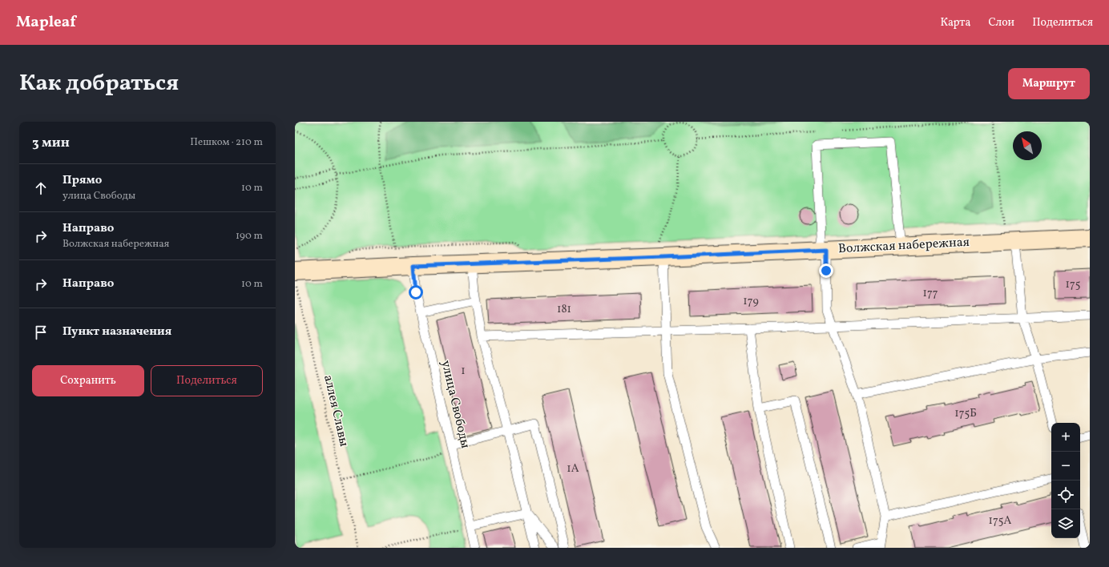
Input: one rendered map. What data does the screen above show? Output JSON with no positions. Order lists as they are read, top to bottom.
{
  "streets": {
    "street": ["Волжская набережная"],
    "lane": ["улица Свободы"],
    "path": ["аллея Славы"]
  },
  "crossings": [
    ["Волжская набережная", "улица Свободы"],
    ["Волжская набережная", "аллея Славы"]
  ],
  "house_numbers": [
    "175",
    "177",
    "179",
    "181",
    "1",
    "175Б",
    "1А",
    "175А"
  ],
  "north": "top left",
  "page": {
    "header": "Mapleaf",
    "nav": ["Карта", "Слои", "Поделиться"],
    "title": "Как добраться",
    "buttons": [
      "Маршрут",
      ["Сохранить", "Поделиться"]
    ],
    "heading": ["3 мин", "Пешком · 210 m"],
    "list": [
      ["Прямо", "улица Свободы", "10 m"],
      ["Направо", "Волжская набережная", "190 m"],
      ["Направо", "10 m"],
      "Пункт назначения"
    ],
    "map_buttons": ["+", "−"]
  }
}
